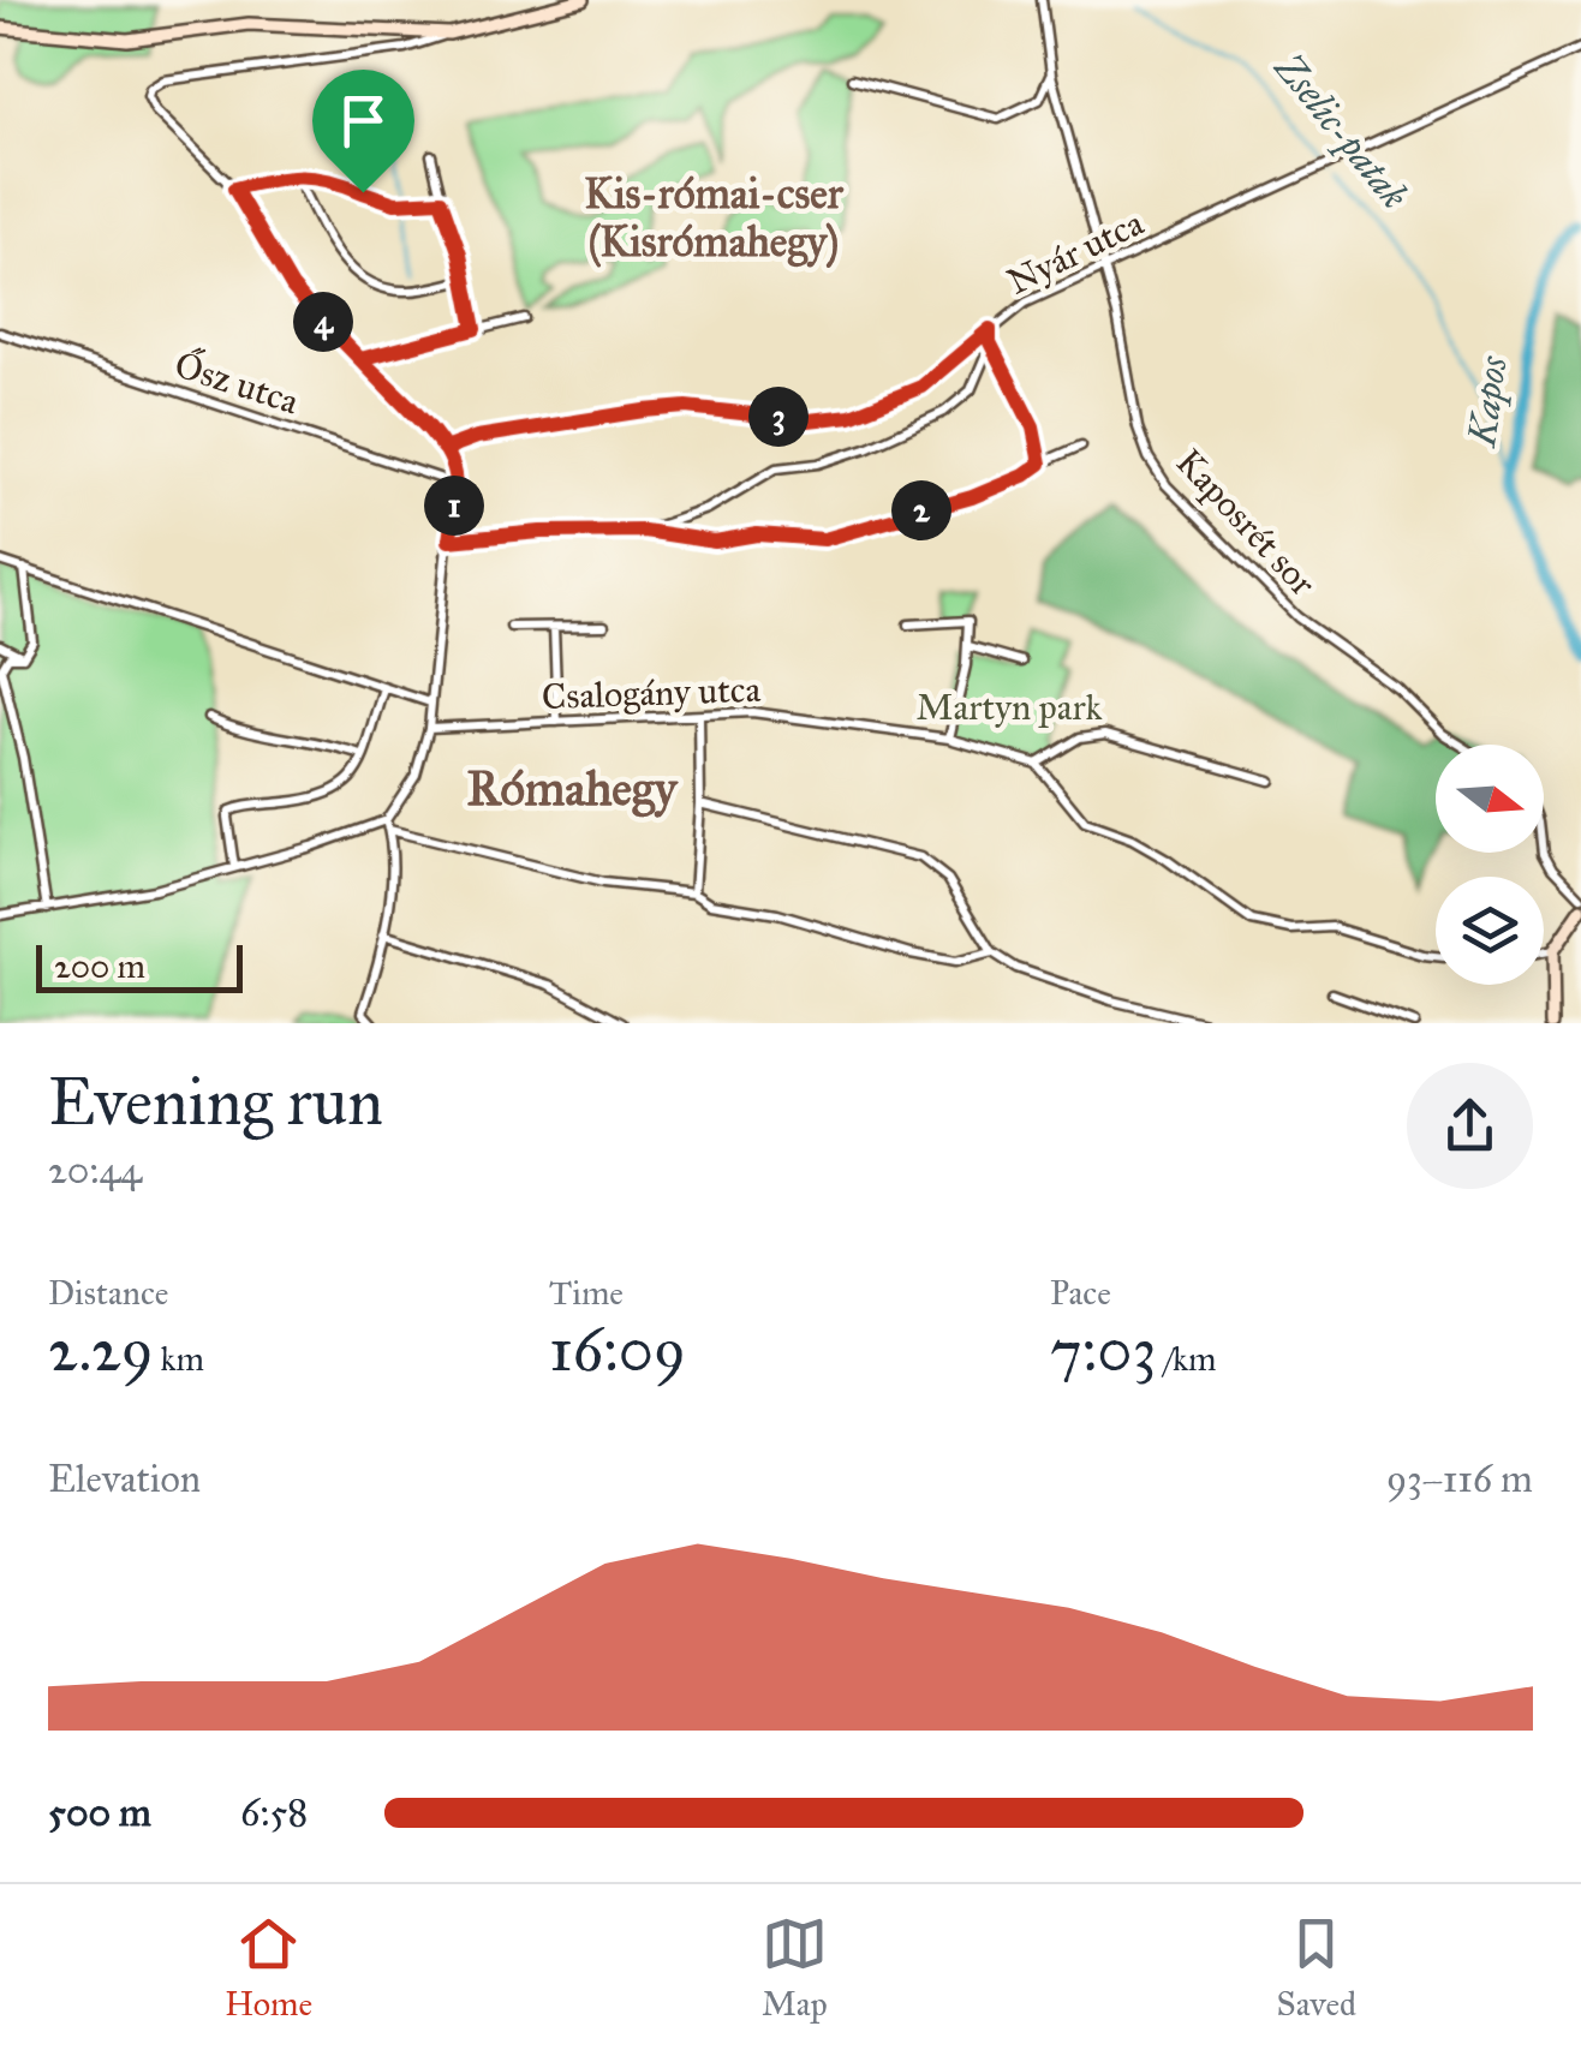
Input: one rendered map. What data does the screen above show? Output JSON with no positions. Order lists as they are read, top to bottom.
{
  "streets": {
    "street": [
      "Nyár utca",
      "Ősz utca",
      "Kaposrét sor",
      "Csalogány utca"
    ]
  },
  "crossings": [
    ["Nyár utca", "Kaposrét sor"]
  ],
  "districts": ["Kis-római-cser (Kisrómahegy)", "Rómahegy"],
  "water": ["Zselic-patak", "Kapos"],
  "parks": ["Martyn park"],
  "scale_bar": "200 m",
  "north": "right",
  "page": {
    "pins": [
      "4",
      "3",
      "1",
      "2"
    ],
    "scale": "200 m",
    "heading": ["Evening run", "20:44"],
    "stats": [
      ["Distance", "2.29 km"],
      ["Time", "16:09"],
      ["Pace", "7:03 /km"]
    ],
    "chart": ["Elevation", "93–116 m"],
    "list": [
      {
        "name": "500 m",
        "note": "6:58"
      }
    ],
    "tabs": ["Home", "Map", "Saved"]
  }
}
